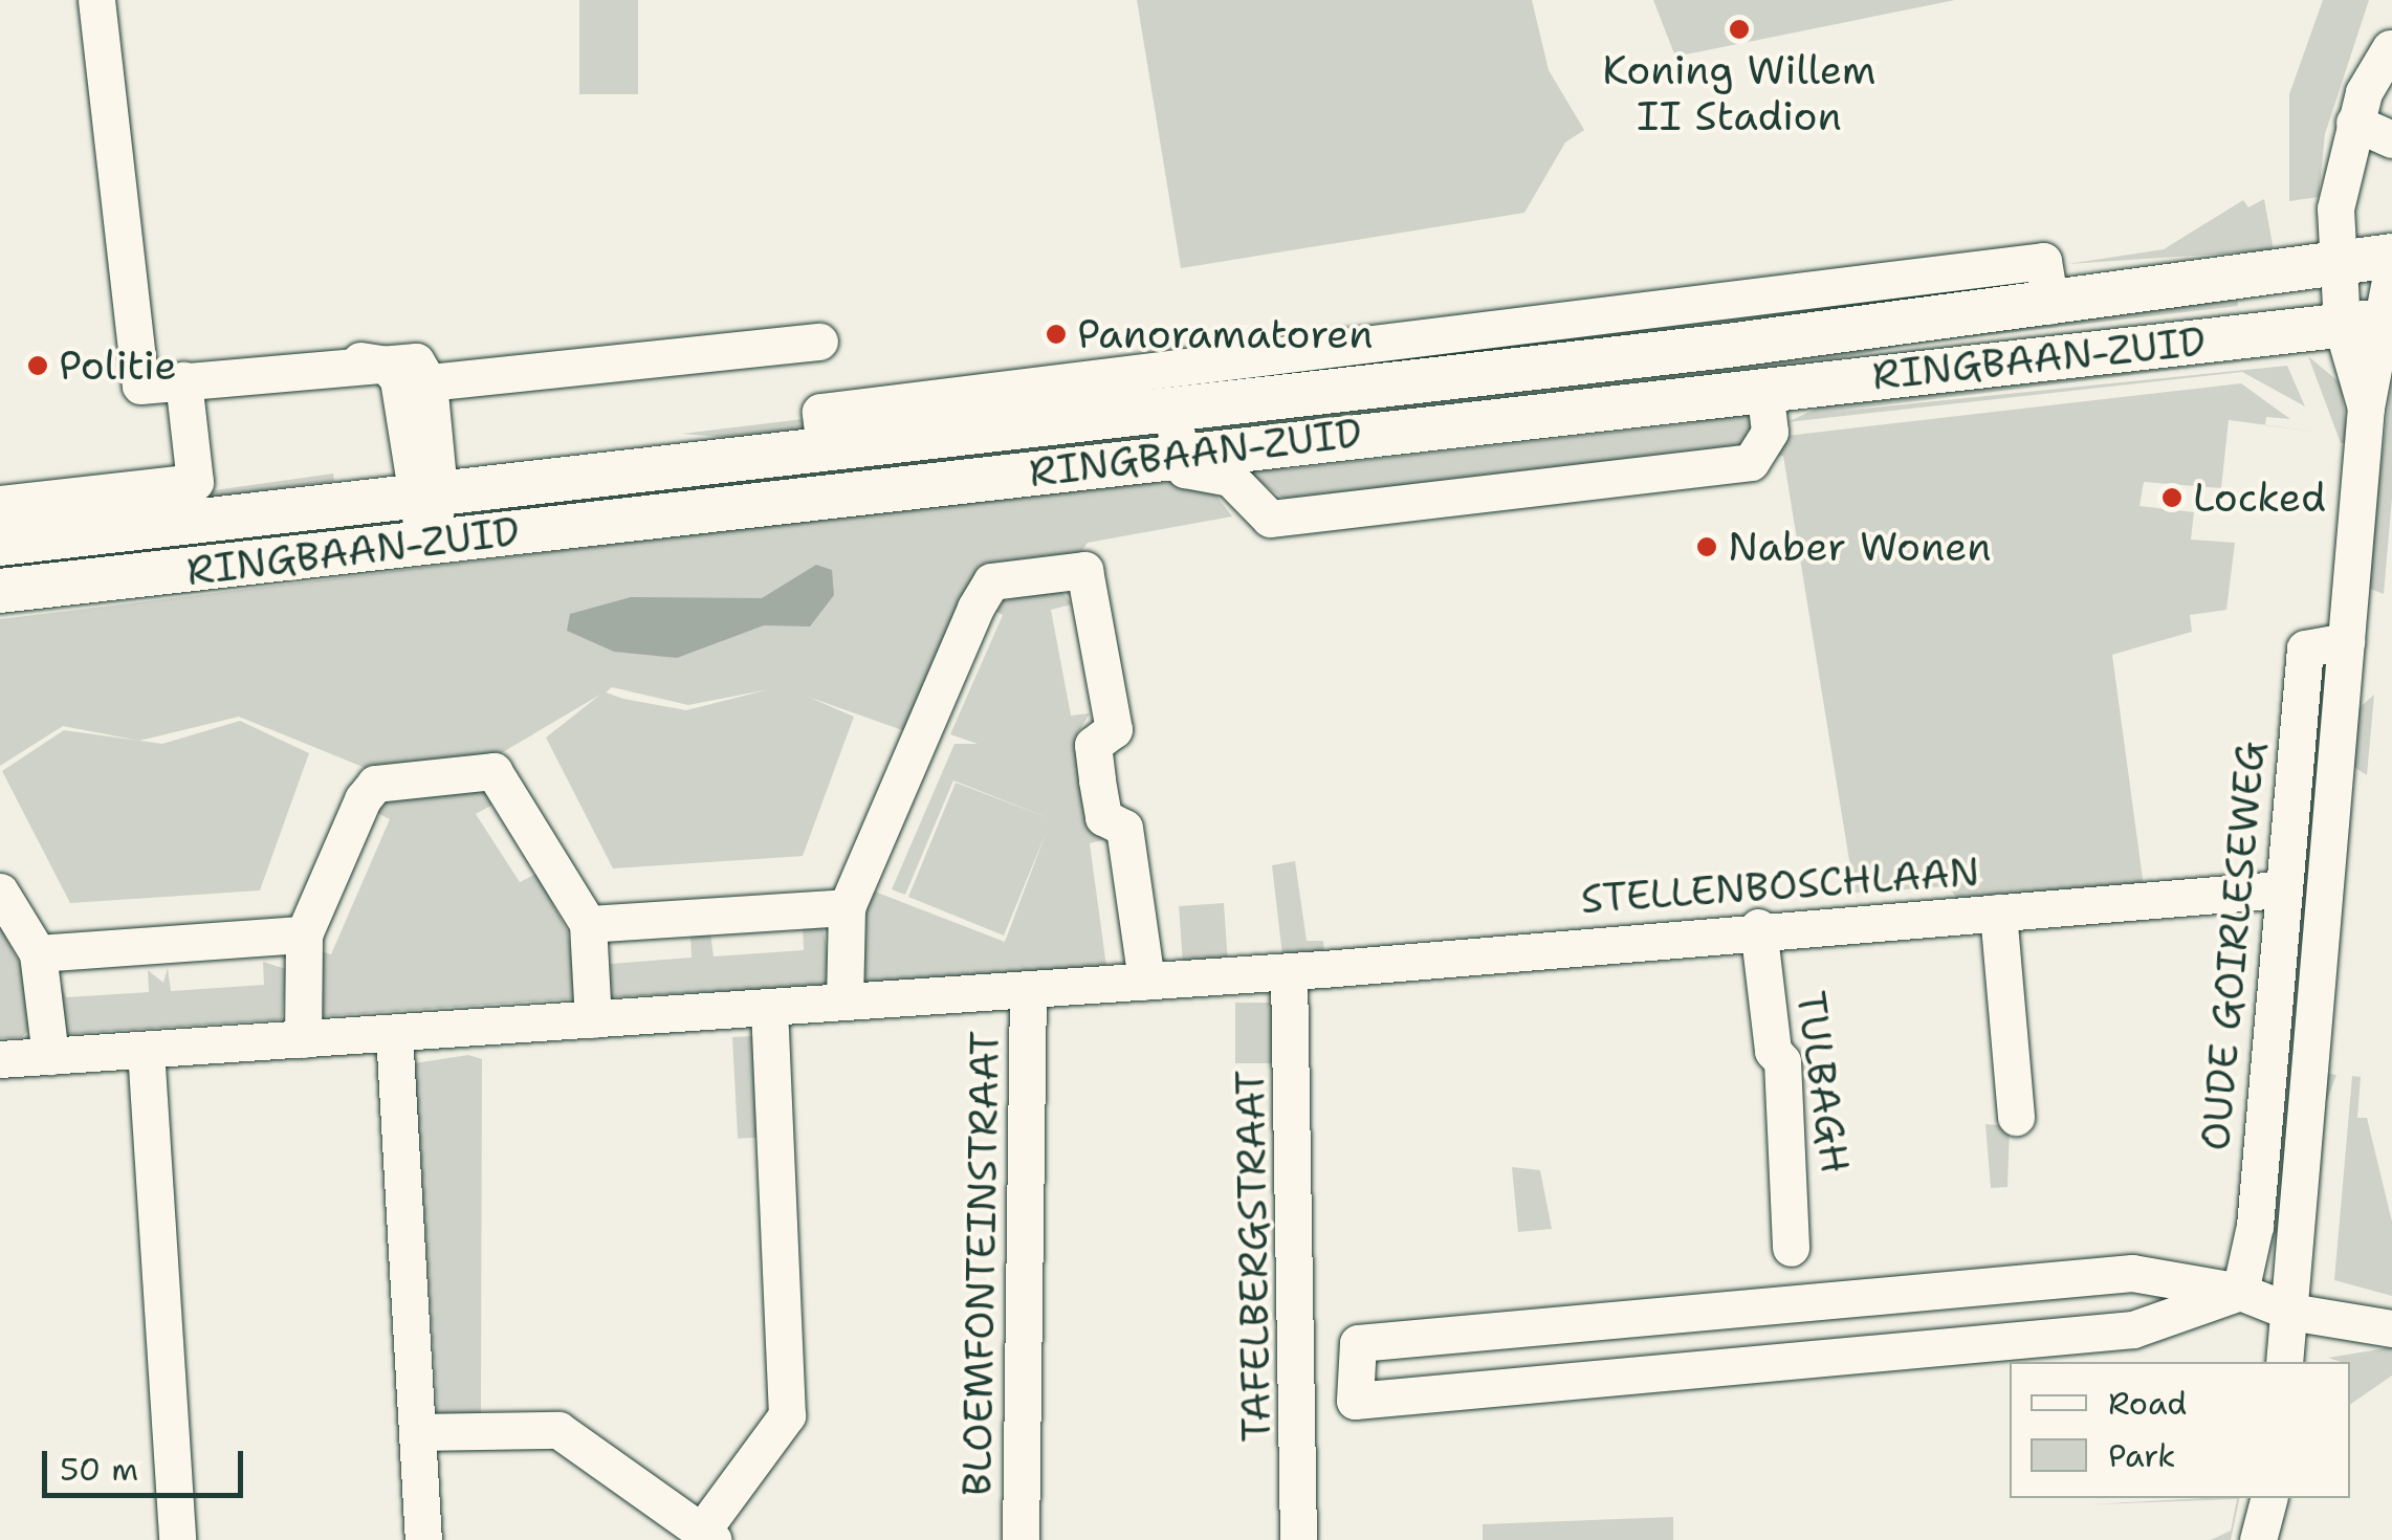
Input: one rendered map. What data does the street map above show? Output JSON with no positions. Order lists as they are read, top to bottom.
{
  "streets": {
    "main road": ["RINGBAAN-ZUID"],
    "street": [
      "STELLENBOSCHLAAN",
      "OUDE GOIRLESEWEG",
      "TULBAGH",
      "TAFELBERGSTRAAT",
      "BLOEMFONTEINSTRAAT"
    ]
  },
  "crossings": [
    ["STELLENBOSCHLAAN", "OUDE GOIRLESEWEG"],
    ["STELLENBOSCHLAAN", "TULBAGH"],
    ["STELLENBOSCHLAAN", "TAFELBERGSTRAAT"],
    ["STELLENBOSCHLAAN", "BLOEMFONTEINSTRAAT"]
  ],
  "places": [
    "Koning Willem II Stadion",
    "Panoramatoren",
    "Politie",
    "Locked",
    "Naber Wonen"
  ],
  "legend": ["Road", "Park"],
  "scale_bar": "50 m"
}
